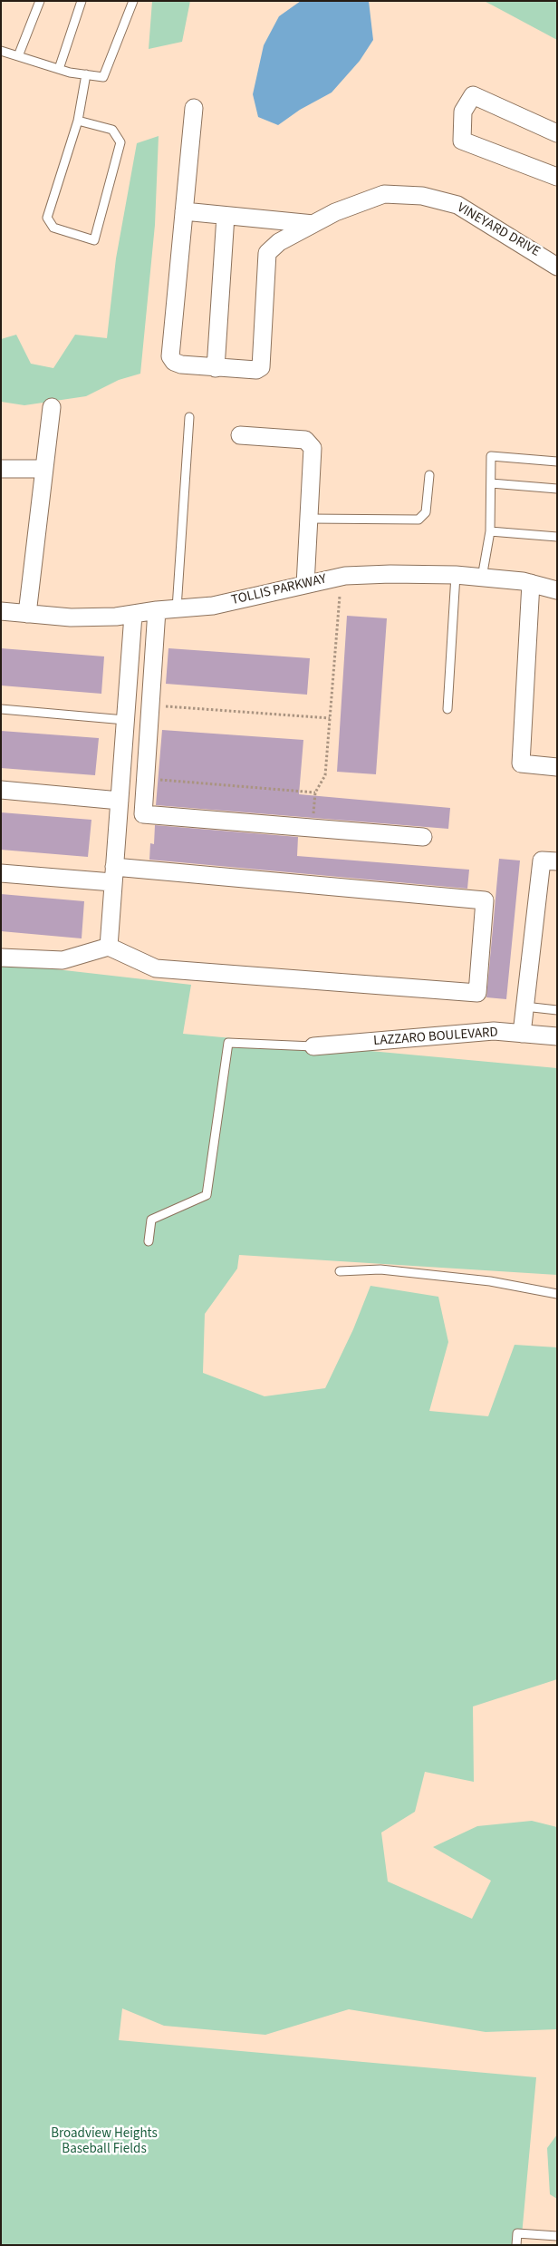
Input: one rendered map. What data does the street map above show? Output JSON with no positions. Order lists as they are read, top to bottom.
{
  "streets": {
    "street": ["VINEYARD DRIVE", "TOLLIS PARKWAY", "LAZZARO BOULEVARD"]
  },
  "parks": ["Broadview Heights Baseball Fields"]
}
